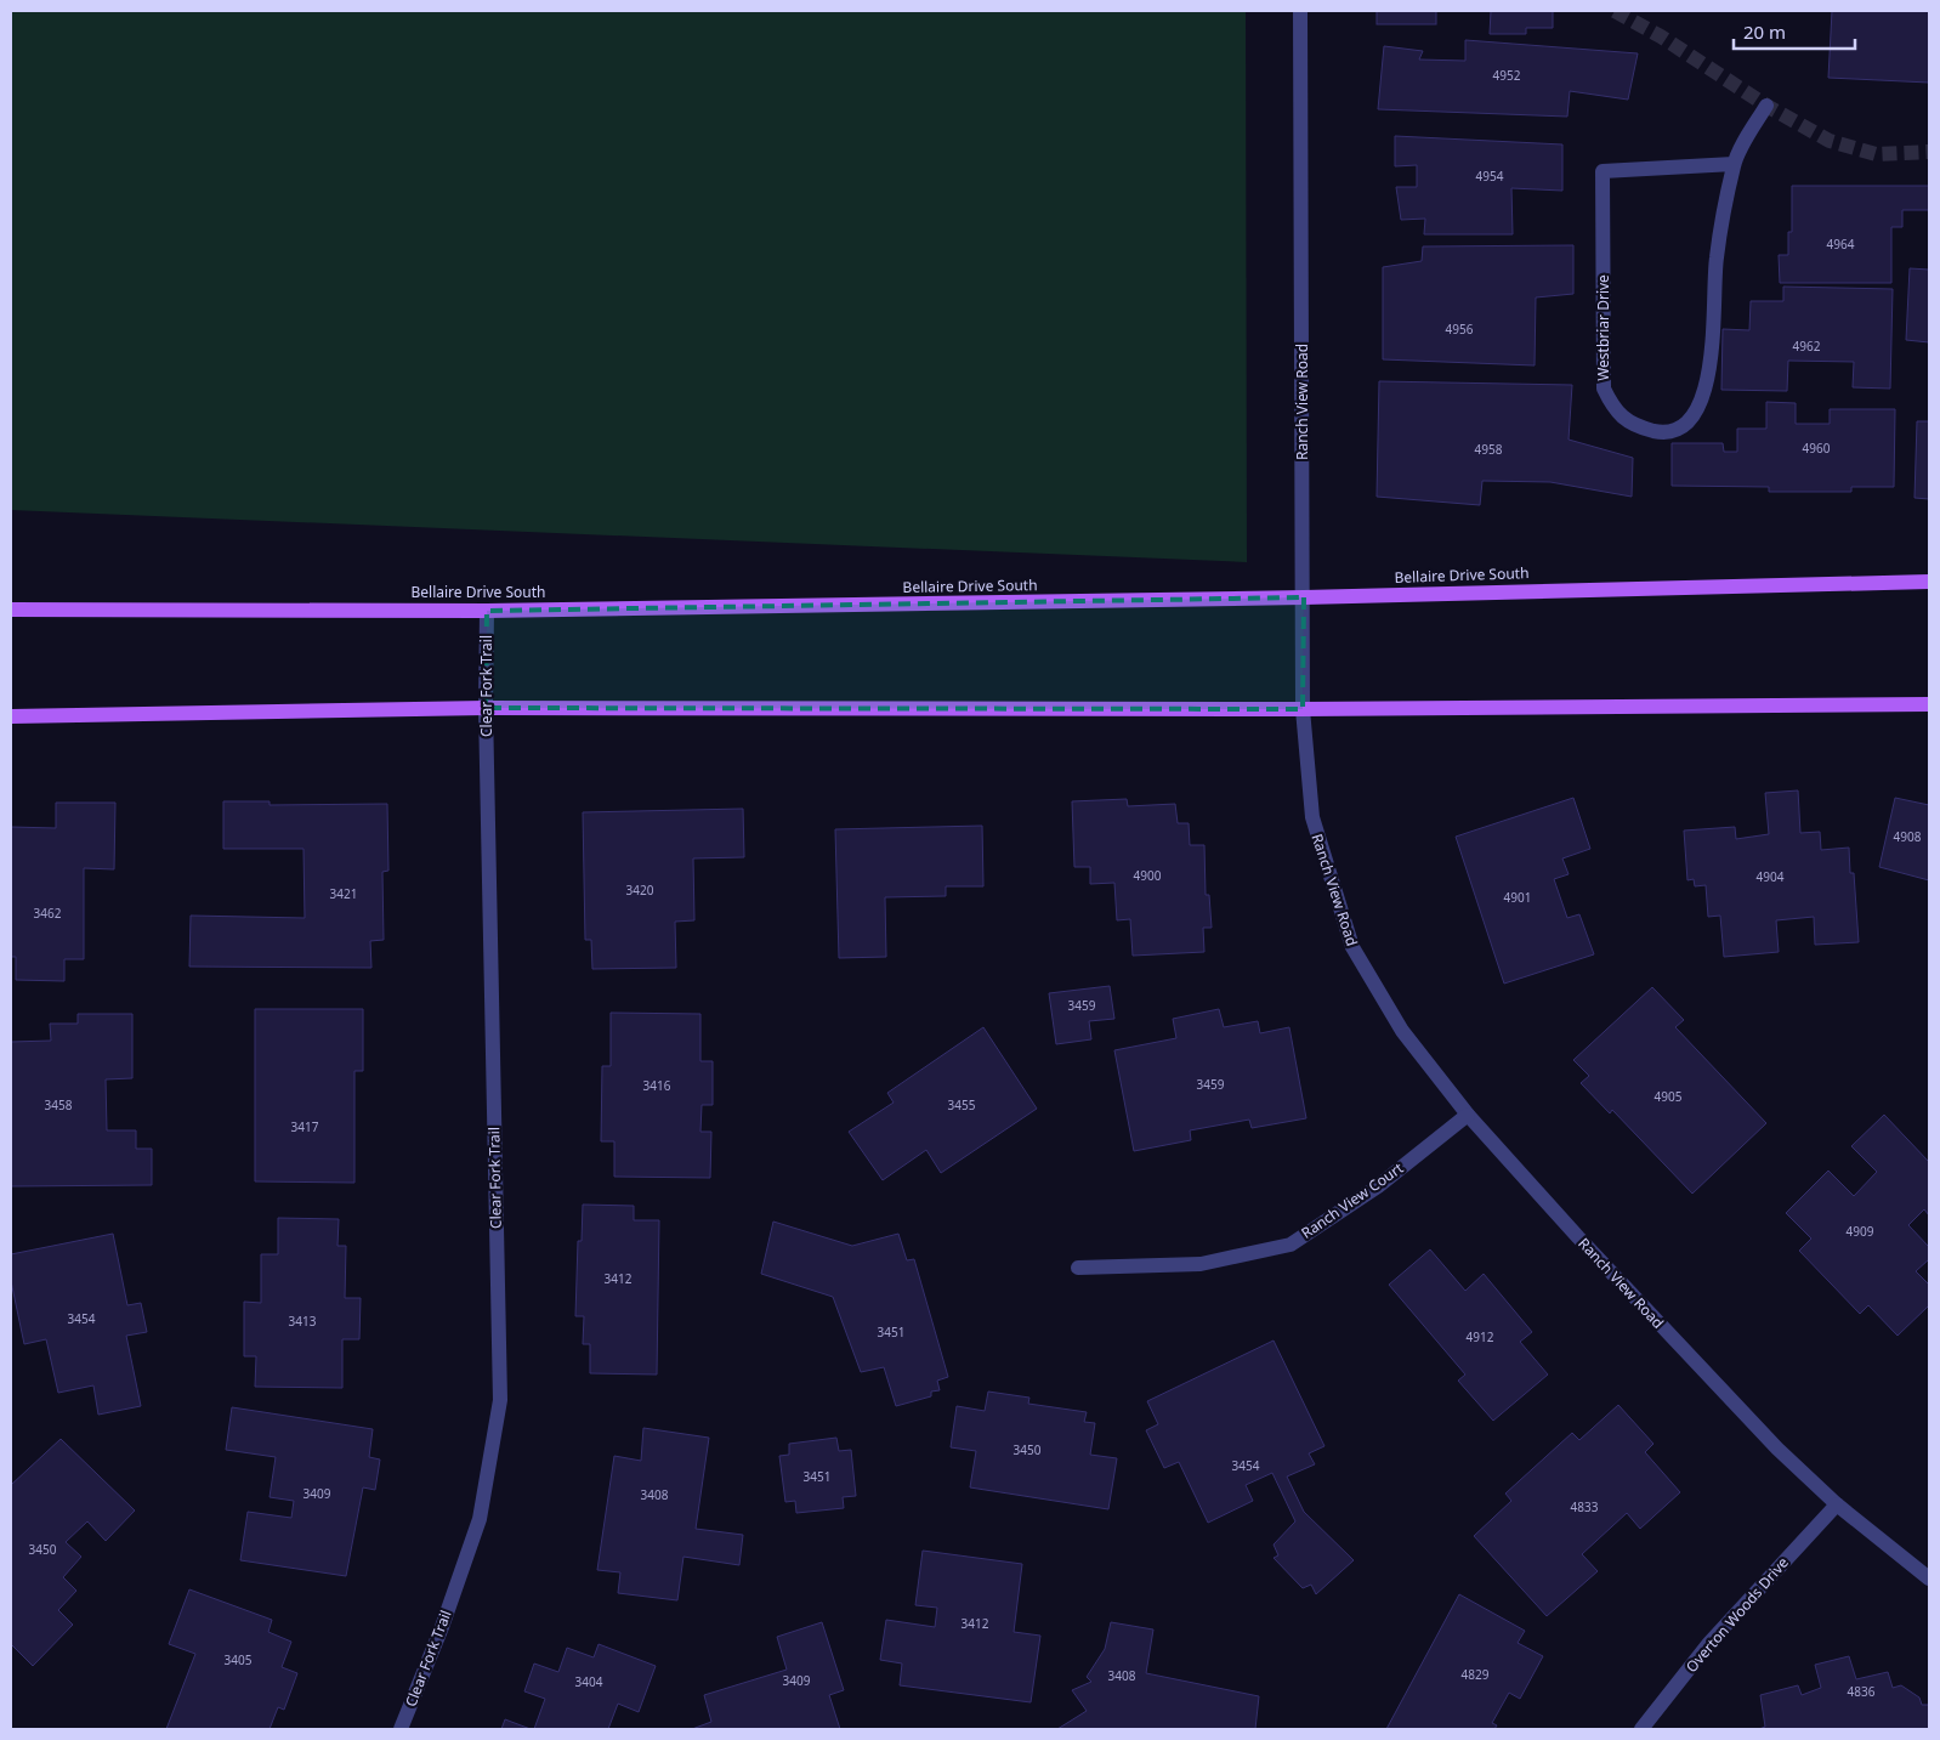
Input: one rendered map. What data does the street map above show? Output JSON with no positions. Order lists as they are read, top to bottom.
{
  "streets": {
    "main road": ["Bellaire Drive South"],
    "street": [
      "Westbriar Drive",
      "Ranch View Road",
      "Clear Fork Trail",
      "Ranch View Court",
      "Overton Woods Drive"
    ]
  },
  "crossings": [
    ["Ranch View Road", "Bellaire Drive South"],
    ["Ranch View Road", "Ranch View Court"],
    ["Ranch View Road", "Overton Woods Drive"],
    ["Bellaire Drive South", "Clear Fork Trail"]
  ],
  "house_numbers": [
    "4952",
    "4954",
    "4964",
    "4956",
    "4962",
    "4960",
    "4958",
    "4908",
    "4900",
    "4904",
    "3420",
    "3421",
    "4901",
    "3462",
    "3459",
    "3459",
    "3416",
    "4905",
    "3458",
    "3455",
    "3417",
    "4909",
    "3412",
    "3454",
    "3413",
    "3451",
    "4912",
    "3450",
    "3454",
    "3451",
    "3409",
    "3408",
    "4833",
    "3450",
    "3412",
    "3405",
    "4829",
    "3408",
    "3409",
    "3404",
    "4836"
  ],
  "scale_bar": "20 m"
}
